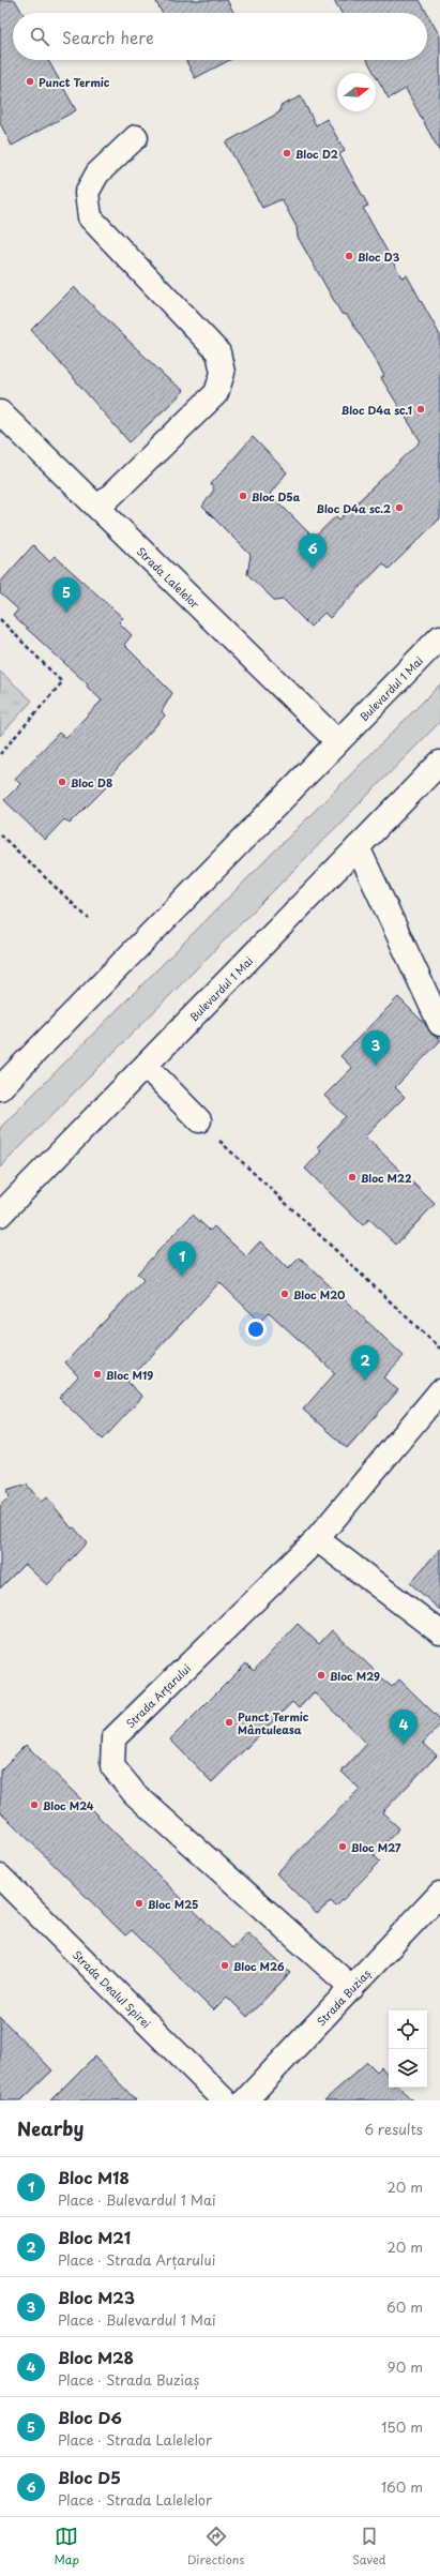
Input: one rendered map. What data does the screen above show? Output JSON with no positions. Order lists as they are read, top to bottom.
{
  "streets": {
    "street": [
      "Strada Lalelelor",
      "Bulevardul 1 Mai",
      "Strada Arțarului",
      "Strada Dealul Spirei",
      "Strada Buziaș"
    ]
  },
  "crossings": [
    ["Strada Lalelelor", "Bulevardul 1 Mai"],
    ["Strada Arțarului", "Strada Buziaș"]
  ],
  "places": [
    "Punct Termic",
    "Bloc D2",
    "Bloc D3",
    "Bloc D4a sc.1",
    "Bloc D5a",
    "Bloc D4a sc.2",
    "Bloc D8",
    "Bloc M22",
    "Bloc M20",
    "Bloc M19",
    "Bloc M29",
    "Punct Termic Mântuleasa",
    "Bloc M24",
    "Bloc M27",
    "Bloc M25",
    "Bloc M26"
  ],
  "north": "right",
  "page": {
    "search": "Search here",
    "pins": [
      "6",
      "5",
      "3",
      "1",
      "2",
      "4"
    ],
    "heading": ["Nearby", "6 results"],
    "list": [
      {
        "mark": "1",
        "name": "Bloc M18",
        "note": "Place · Bulevardul 1 Mai",
        "value": "20 m"
      },
      {
        "mark": "2",
        "name": "Bloc M21",
        "note": "Place · Strada Arțarului",
        "value": "20 m"
      },
      {
        "mark": "3",
        "name": "Bloc M23",
        "note": "Place · Bulevardul 1 Mai",
        "value": "60 m"
      },
      {
        "mark": "4",
        "name": "Bloc M28",
        "note": "Place · Strada Buziaș",
        "value": "90 m"
      },
      {
        "mark": "5",
        "name": "Bloc D6",
        "note": "Place · Strada Lalelelor",
        "value": "150 m"
      },
      {
        "mark": "6",
        "name": "Bloc D5",
        "note": "Place · Strada Lalelelor",
        "value": "160 m"
      }
    ],
    "nav": ["Map", "Directions", "Saved"]
  }
}
